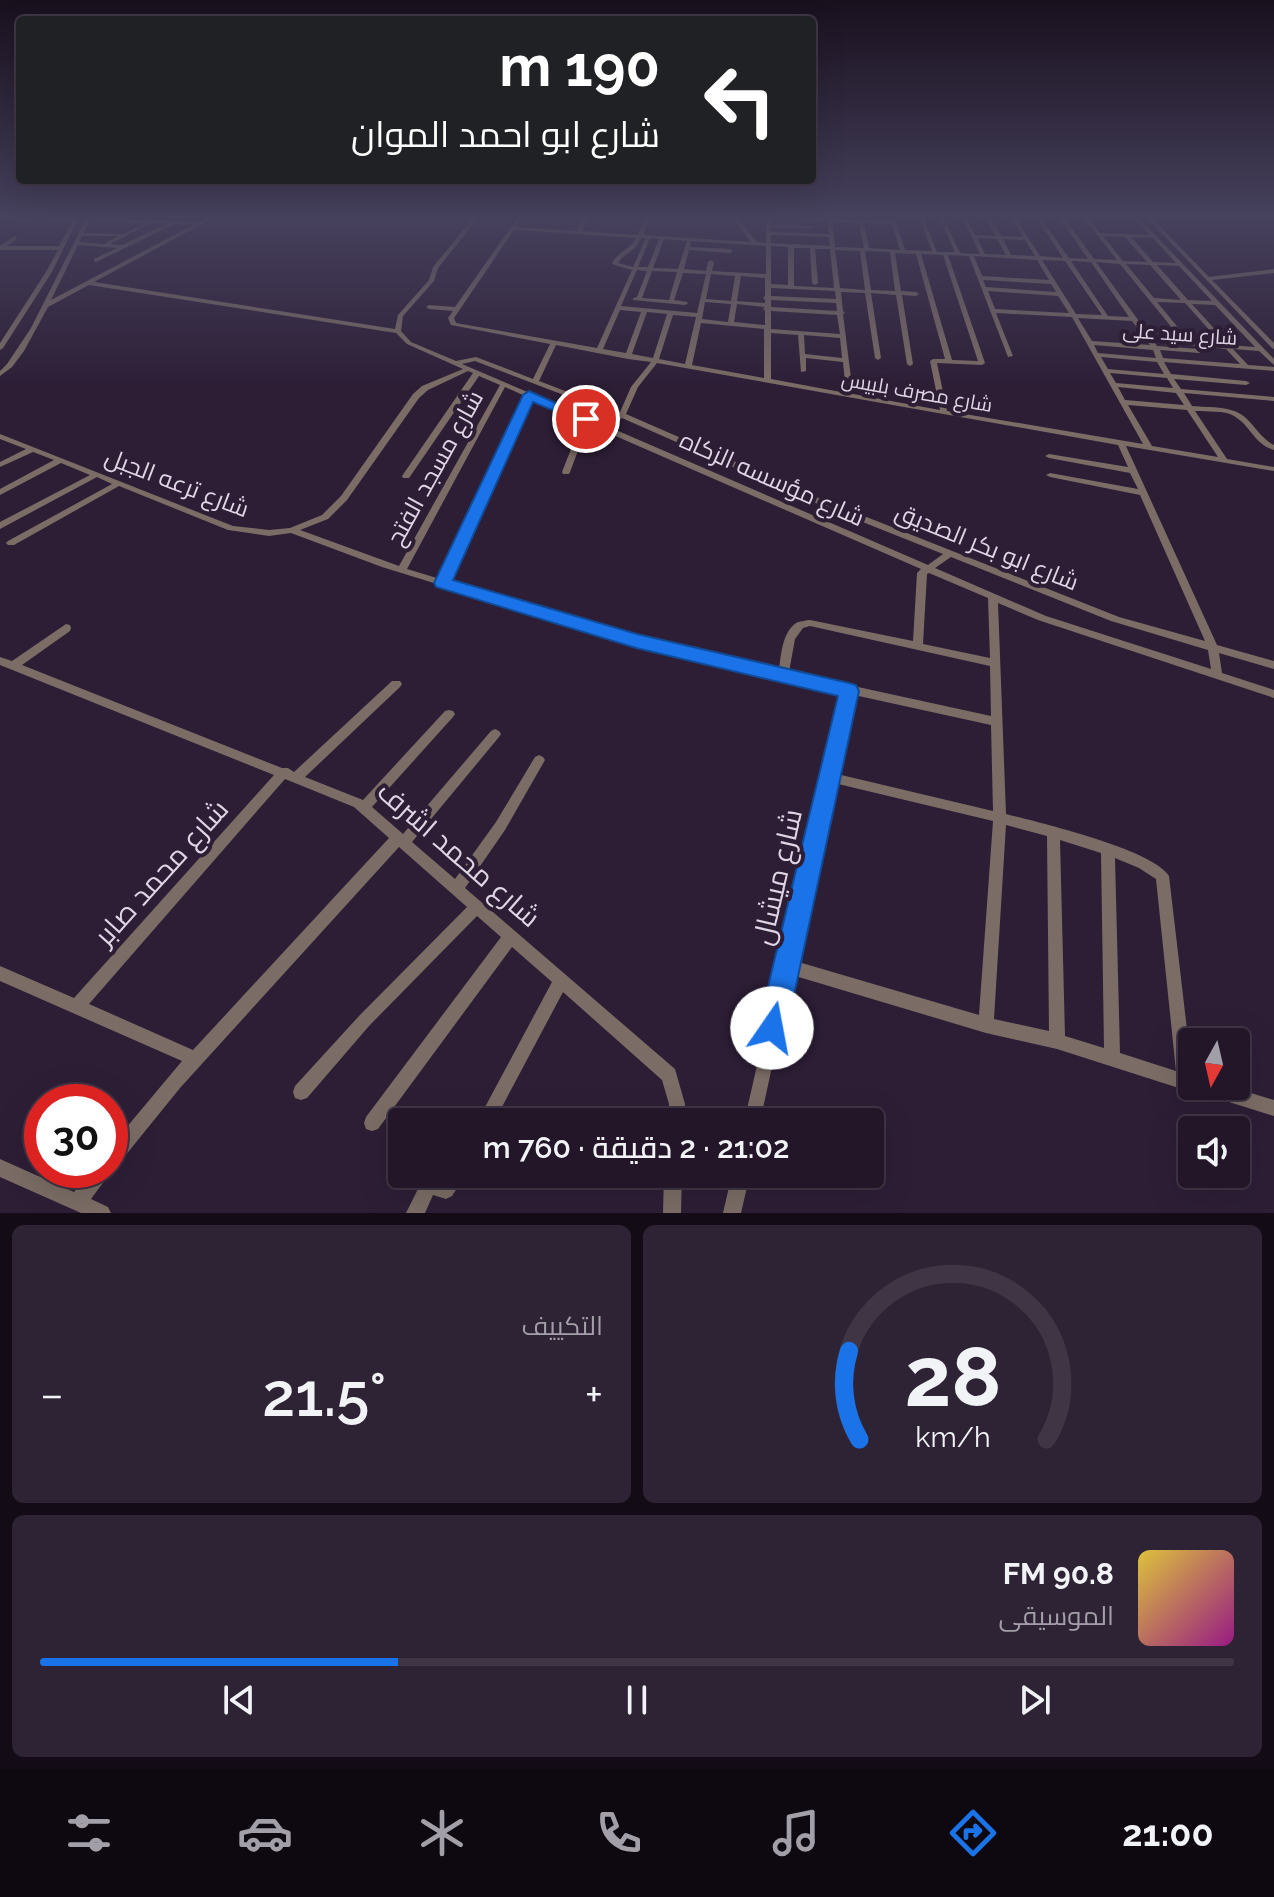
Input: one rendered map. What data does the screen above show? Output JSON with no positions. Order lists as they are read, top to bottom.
{
  "streets": {
    "street": [
      "شارع سيد على",
      "شارع مصرف بلبيس",
      "شارع مسجد الفتح",
      "شارع مؤسسه الزكاه",
      "شارع ترعه الجبل",
      "شارع ابو بكر الصديق",
      "شارع محمد اشرف",
      "شارع محمد صابر",
      "شارع ميشال"
    ]
  },
  "crossings": [
    ["شارع مسجد الفتح", "شارع مؤسسه الزكاه"],
    ["شارع مؤسسه الزكاه", "شارع ترعه الجبل"],
    ["شارع ترعه الجبل", "شارع ابو بكر الصديق"],
    ["شارع محمد اشرف", "شارع محمد صابر"]
  ],
  "north": "bottom",
  "page": {
    "turn": ["190 m", "شارع ابو احمد الموان"],
    "limit": "30",
    "trip": "21:02 · 2 دقيقة · 760 m",
    "tile": "التكييف",
    "heat": ["−", "21.5°", "+"],
    "song": ["90.8 FM", "الموسيقى"],
    "tabs": "21:00",
    "gauge": ["28", "km/h"]
  }
}
